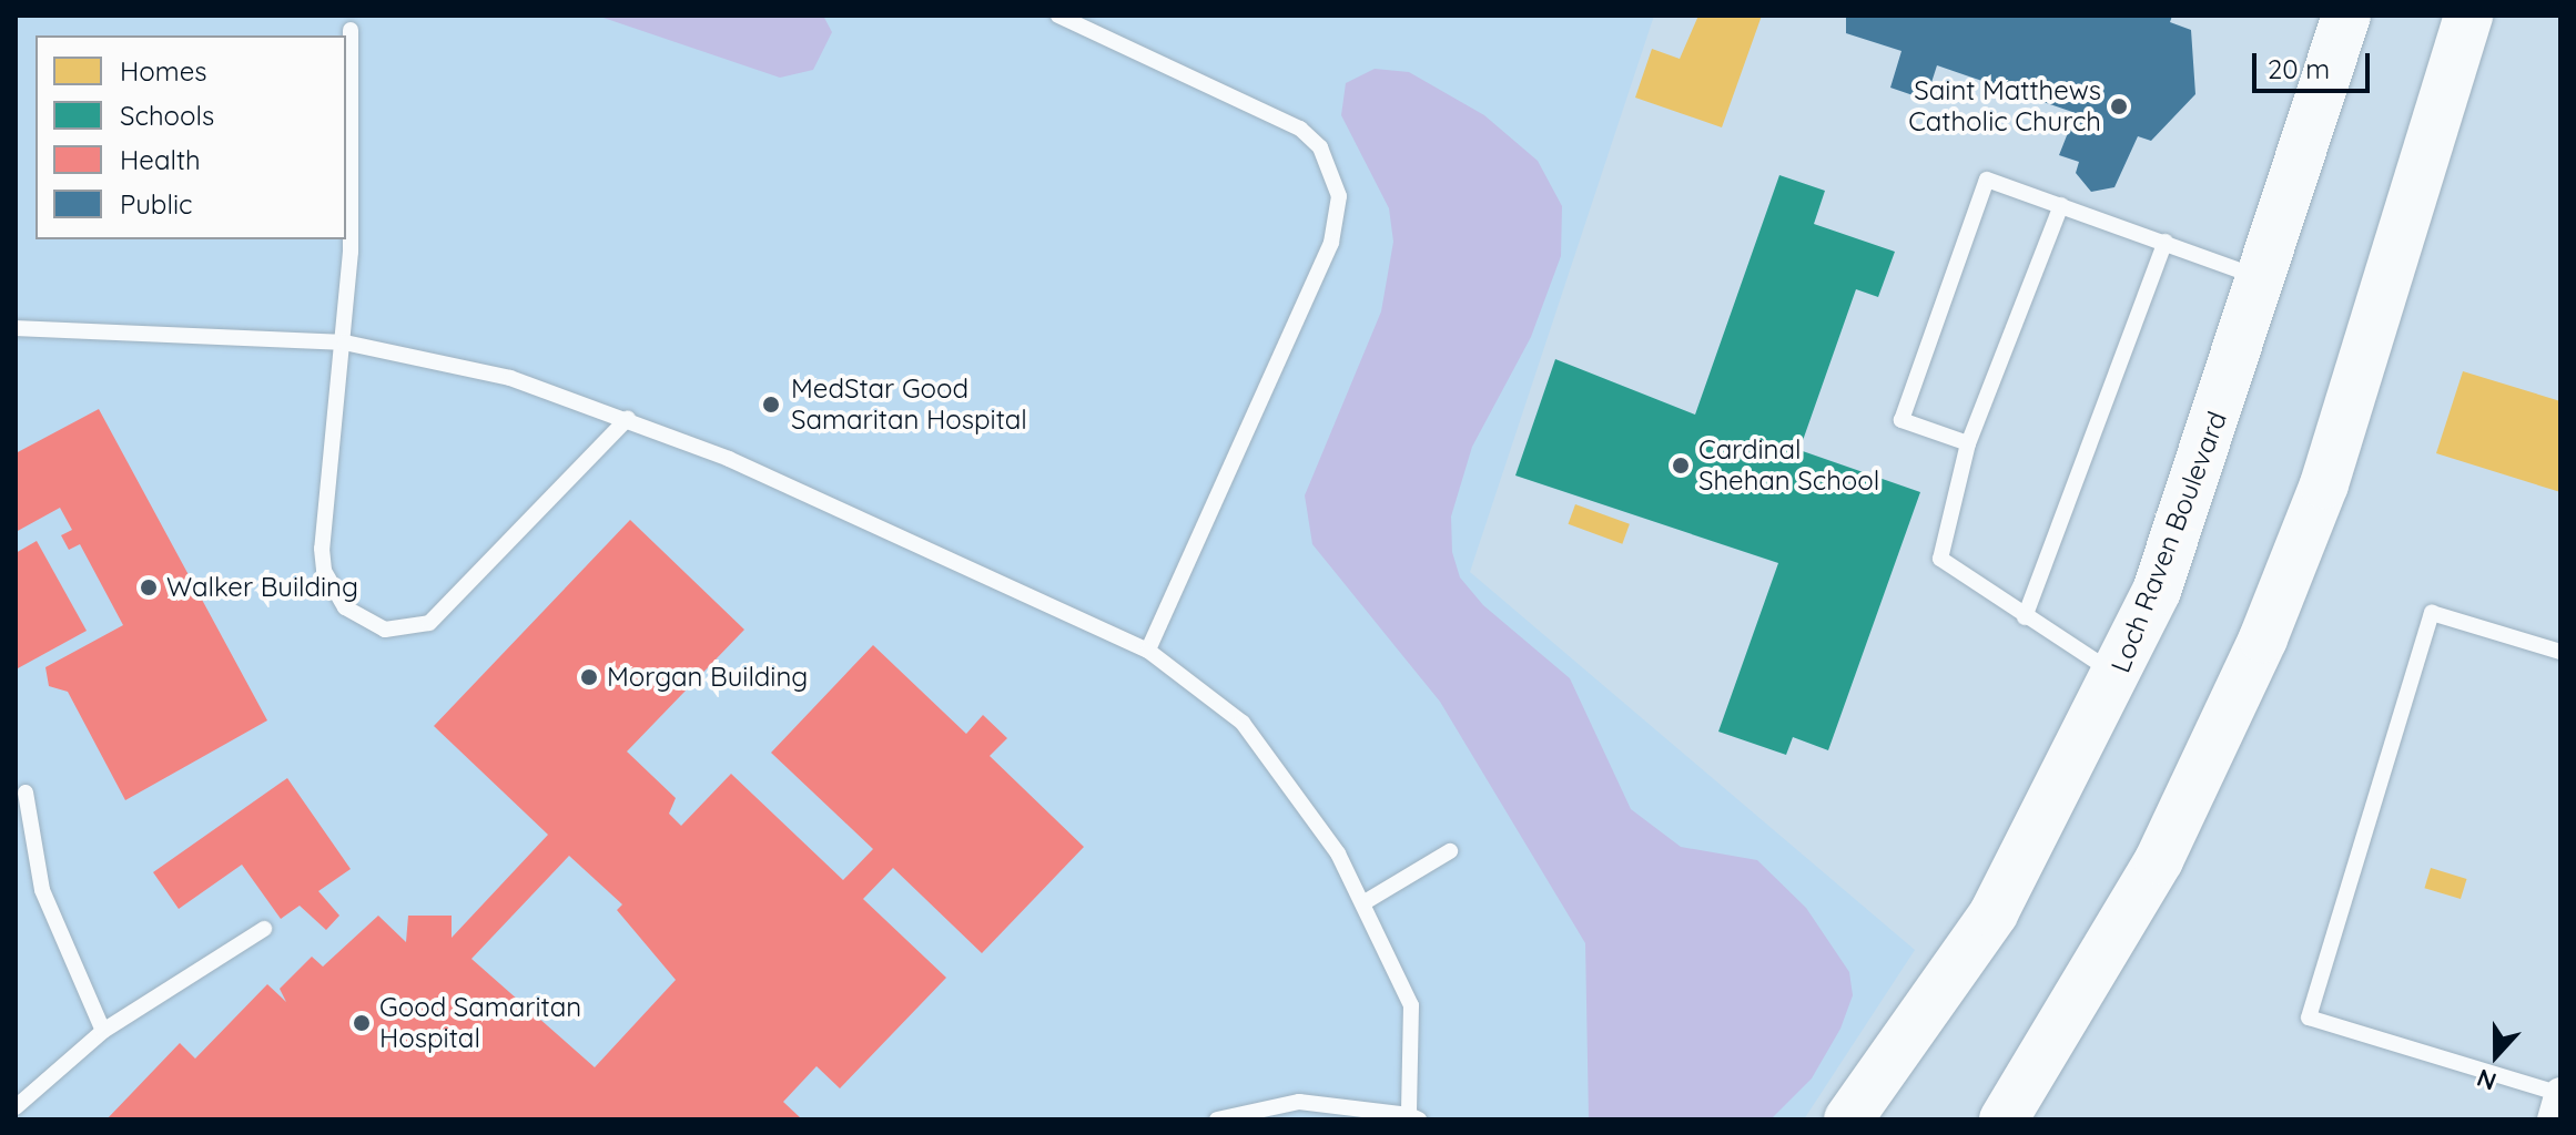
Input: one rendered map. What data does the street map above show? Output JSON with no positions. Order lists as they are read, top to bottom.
{
  "streets": {
    "main road": ["Loch Raven Boulevard"]
  },
  "places": [
    "Saint Matthews Catholic Church",
    "MedStar Good Samaritan Hospital",
    "Cardinal Shehan School",
    "Walker Building",
    "Morgan Building",
    "Good Samaritan Hospital"
  ],
  "legend": [
    "Homes",
    "Schools",
    "Health",
    "Public"
  ],
  "scale_bar": "20 m",
  "north": "bottom"
}
